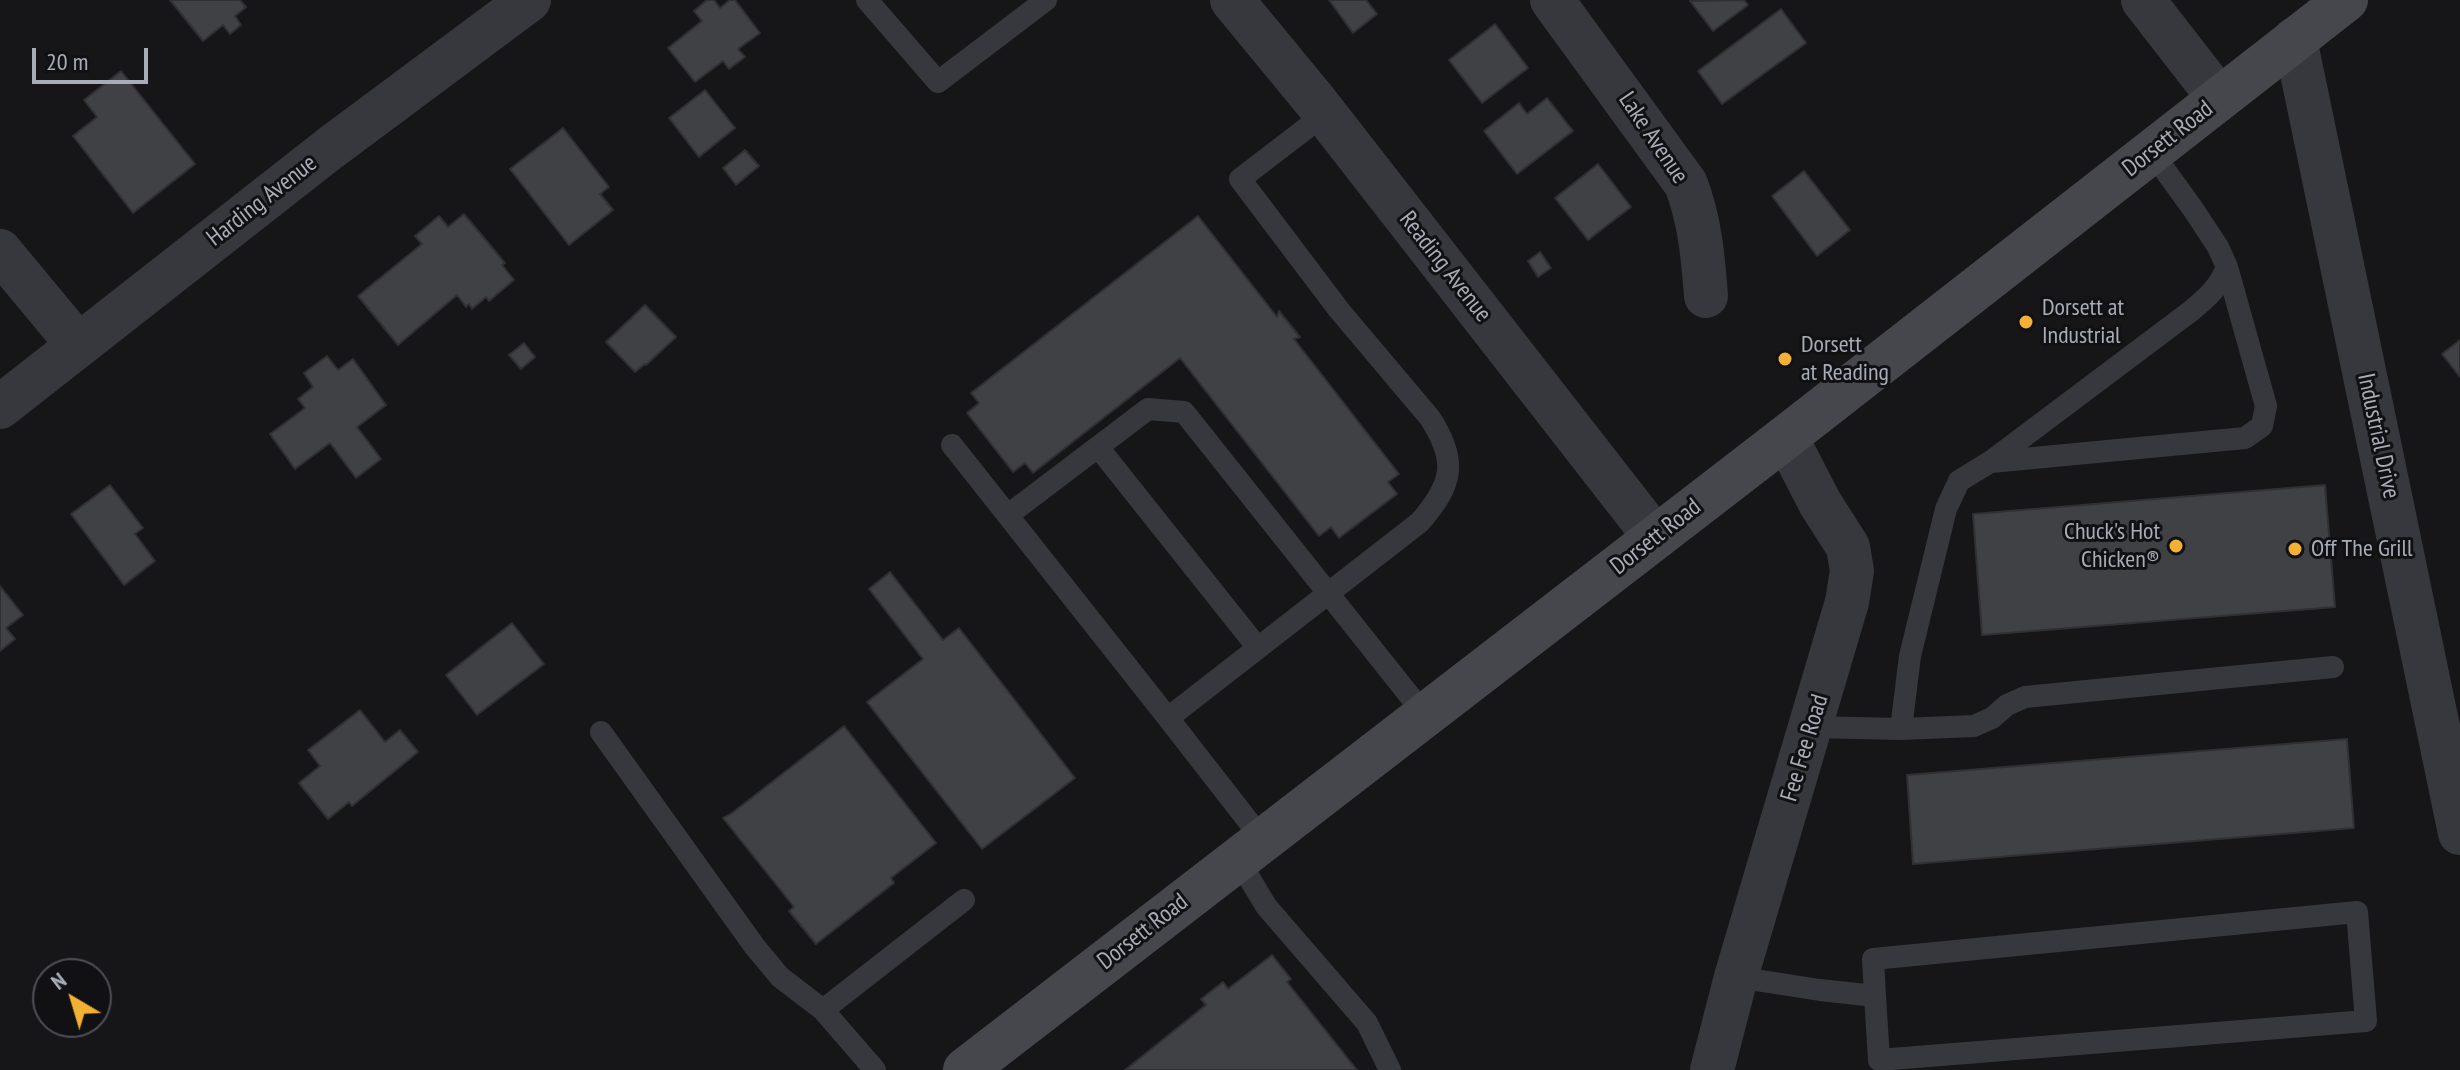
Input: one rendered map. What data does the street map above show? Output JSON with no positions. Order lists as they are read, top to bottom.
{
  "streets": {
    "main road": ["Dorsett Road"],
    "street": [
      "Lake Avenue",
      "Harding Avenue",
      "Reading Avenue",
      "Industrial Drive",
      "Fee Fee Road"
    ]
  },
  "crossings": [
    ["Dorsett Road", "Reading Avenue"],
    ["Dorsett Road", "Industrial Drive"],
    ["Dorsett Road", "Fee Fee Road"]
  ],
  "places": [
    "Dorsett at Industrial",
    "Dorsett at Reading",
    "Chuck's Hot Chicken®",
    "Off The Grill"
  ],
  "scale_bar": "20 m",
  "north": "top left"
}
